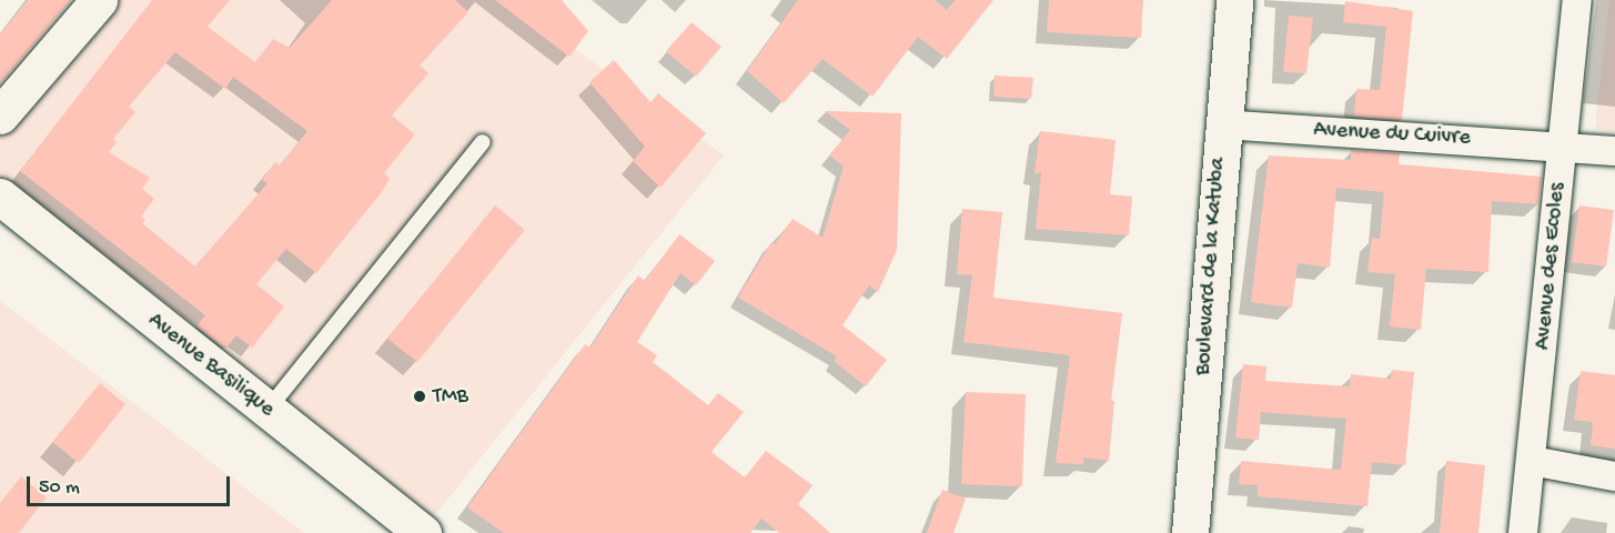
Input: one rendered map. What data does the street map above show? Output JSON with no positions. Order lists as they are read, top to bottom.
{
  "streets": {
    "street": [
      "Avenue du Cuivre",
      "Boulevard de la Katuba",
      "Avenue des Ecoles",
      "Avenue Basilique"
    ]
  },
  "crossings": [
    ["Avenue du Cuivre", "Boulevard de la Katuba"],
    ["Avenue du Cuivre", "Avenue des Ecoles"]
  ],
  "places": ["TMB"],
  "scale_bar": "50 m"
}
